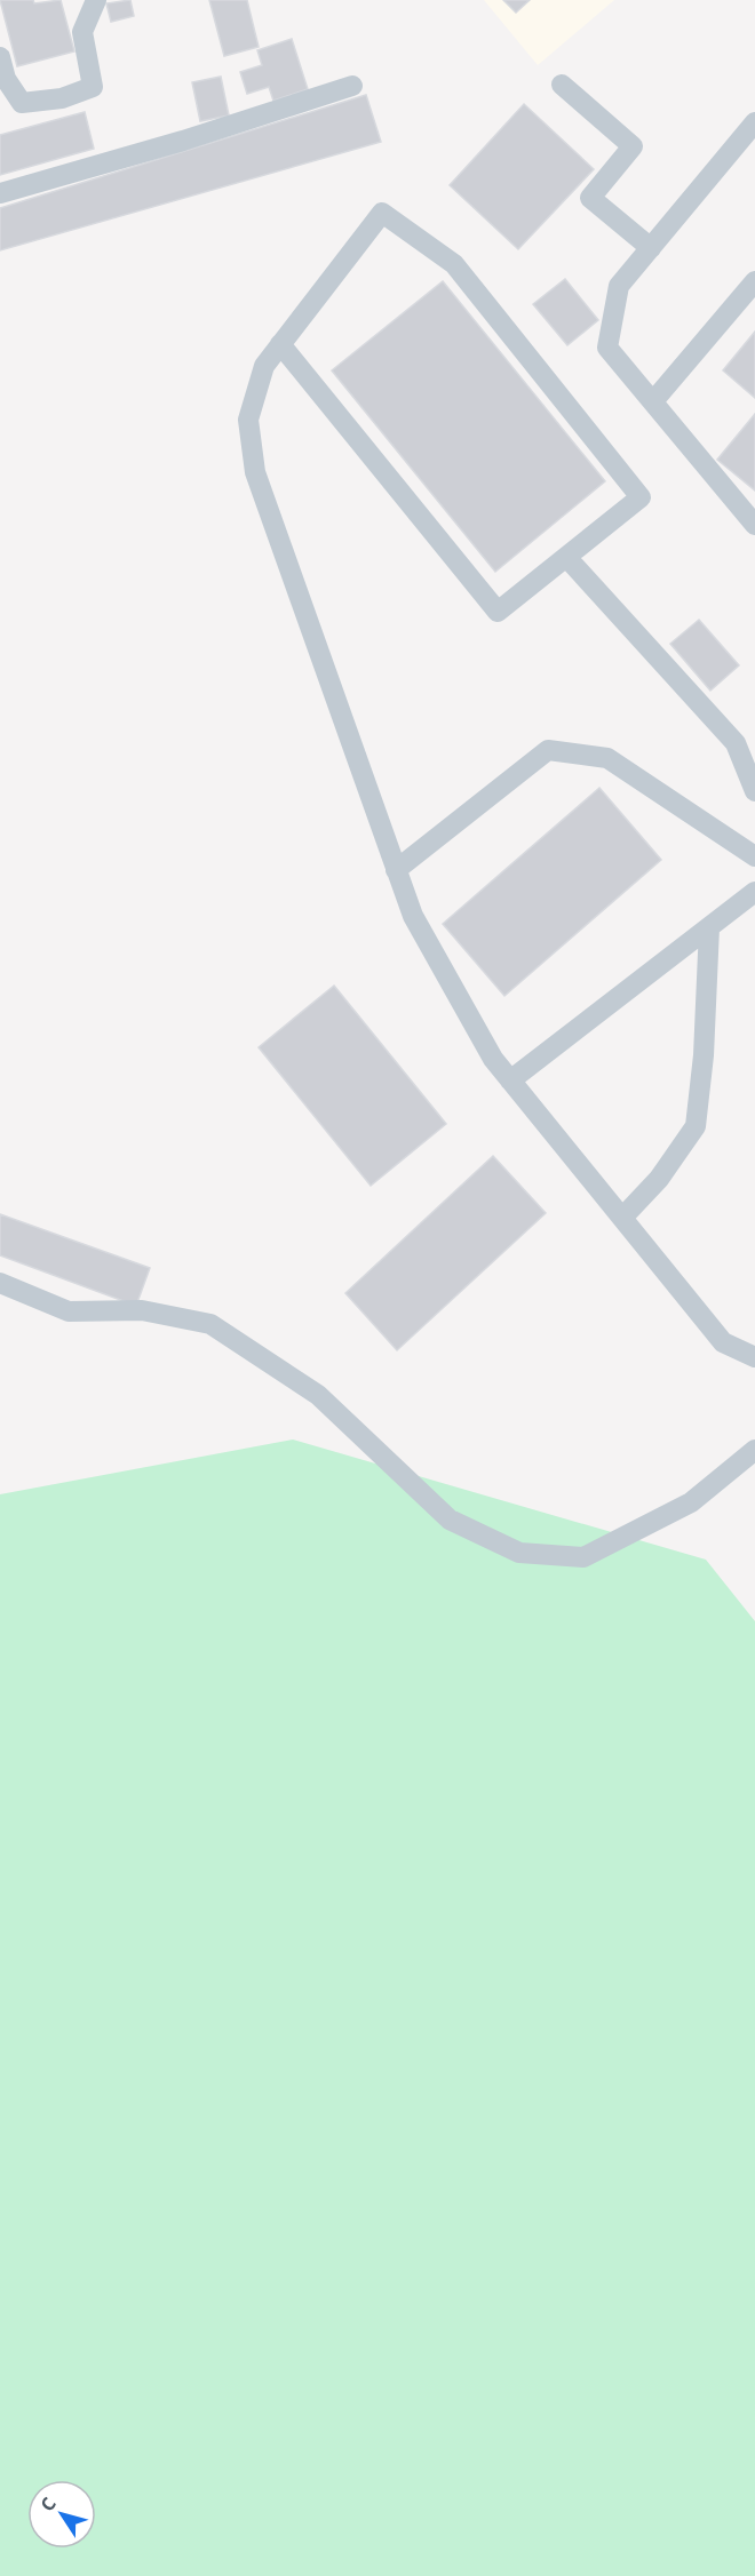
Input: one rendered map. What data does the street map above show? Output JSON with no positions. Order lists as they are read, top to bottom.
{
  "north": "top left"
}
